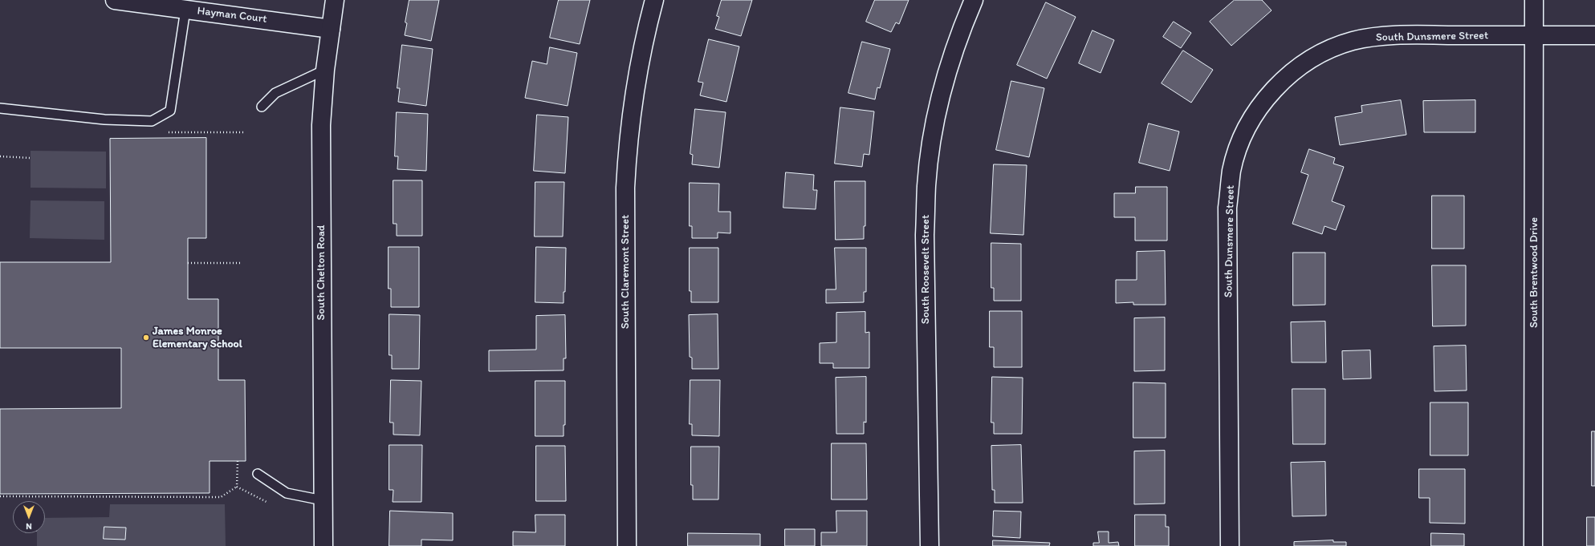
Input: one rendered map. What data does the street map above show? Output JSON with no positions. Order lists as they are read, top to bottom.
{
  "streets": {
    "street": [
      "Hayman Court",
      "South Dunsmere Street",
      "South Roosevelt Street",
      "South Claremont Street",
      "South Chelton Road",
      "South Brentwood Drive"
    ]
  },
  "crossings": [
    ["Hayman Court", "South Chelton Road"],
    ["South Dunsmere Street", "South Brentwood Drive"]
  ],
  "places": ["James Monroe Elementary School"],
  "north": "bottom"
}
